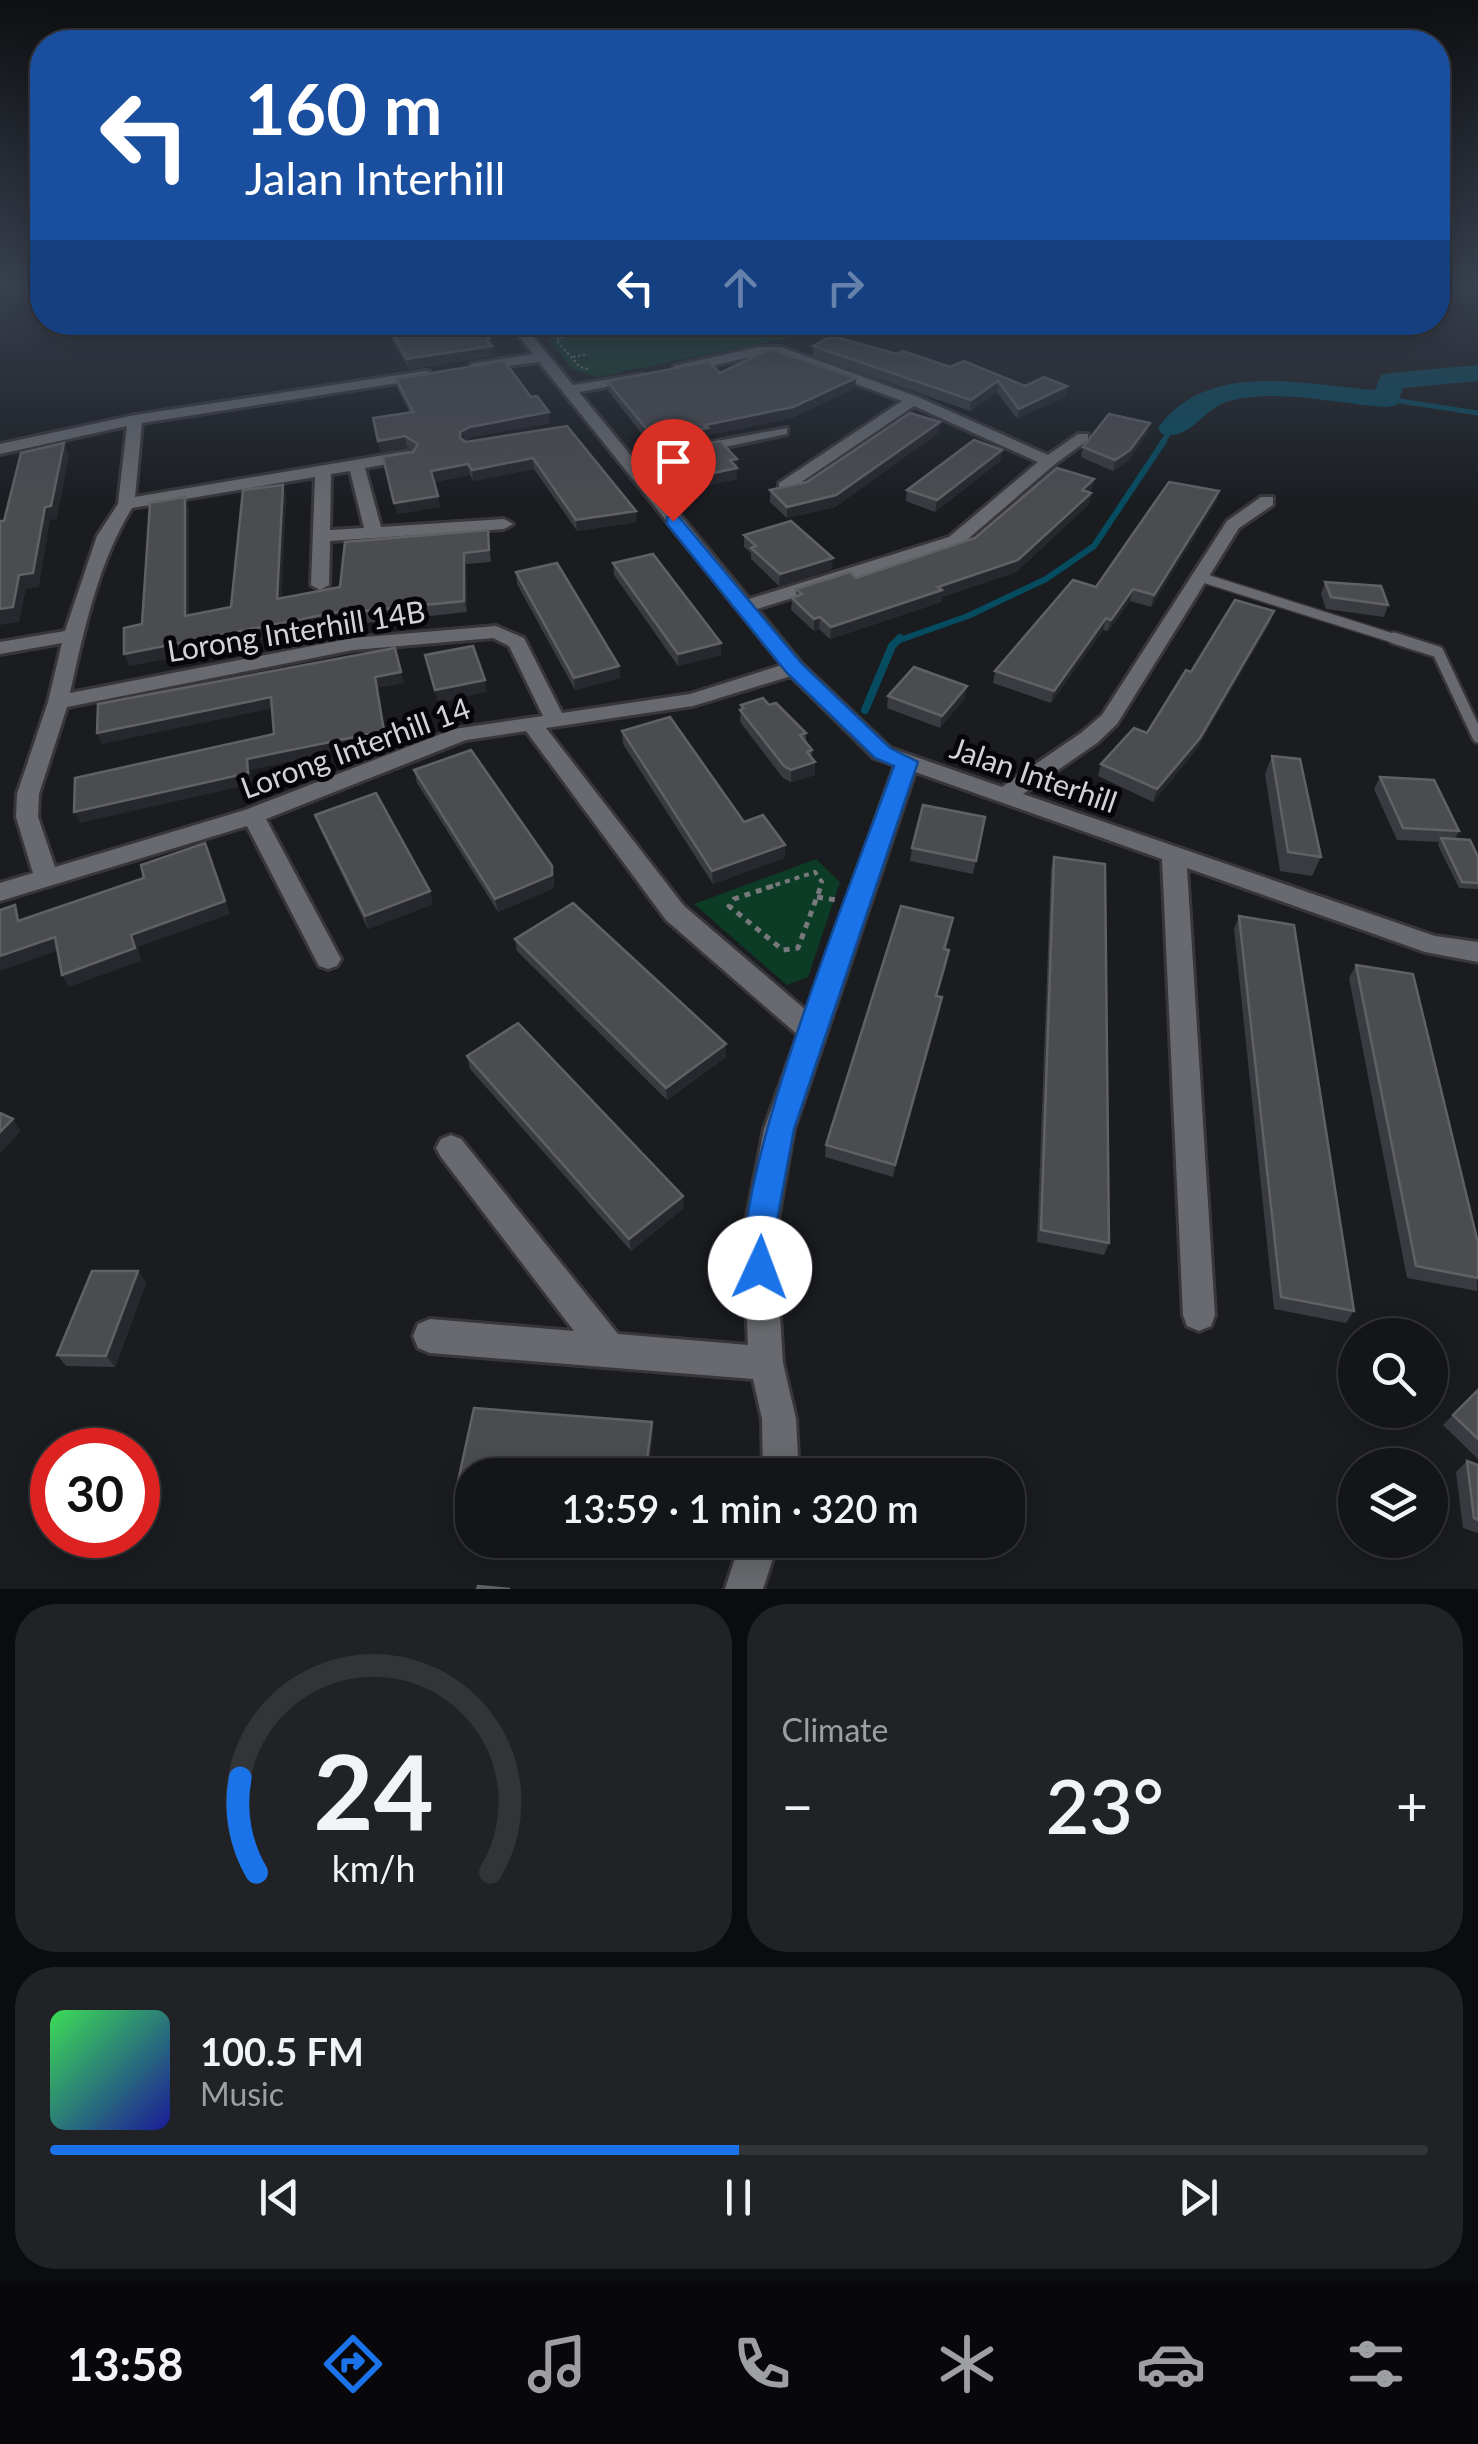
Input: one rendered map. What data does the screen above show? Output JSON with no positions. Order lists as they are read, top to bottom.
{
  "streets": {
    "street": ["Lorong Interhill 14B", "Lorong Interhill 14", "Jalan Interhill"]
  },
  "crossings": [
    ["Lorong Interhill 14B", "Lorong Interhill 14"],
    ["Lorong Interhill 14", "Jalan Interhill"]
  ],
  "page": {
    "turn": ["160 m", "Jalan Interhill"],
    "limit": "30",
    "trip": "13:59 · 1 min · 320 m",
    "tile": "Climate",
    "heat": ["−", "23°", "+"],
    "song": ["100.5 FM", "Music"],
    "tabs": "13:58",
    "gauge": ["24", "km/h"]
  }
}
